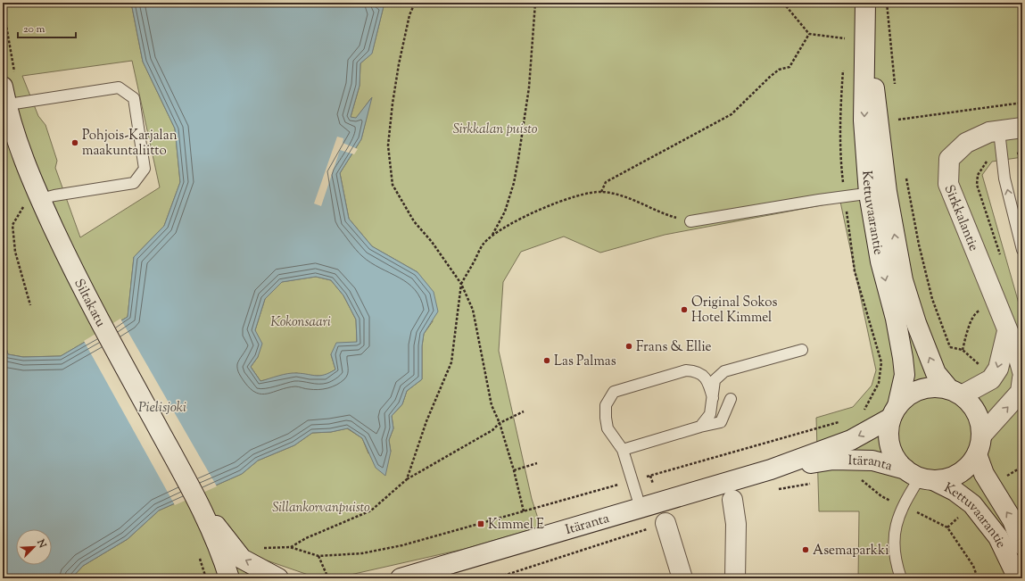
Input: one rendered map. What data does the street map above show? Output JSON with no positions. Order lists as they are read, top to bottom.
{
  "streets": {
    "street": [
      "Kettuvaarantie",
      "Sirkkalantie",
      "Siltakatu",
      "Itäranta"
    ]
  },
  "crossings": [
    ["Kettuvaarantie", "Itäranta"]
  ],
  "water": ["Pielisjoki"],
  "parks": ["Sirkkalan puisto", "Kokonsaari", "Sillankorvanpuisto"],
  "places": {
    "other": [
      "Pohjois-Karjalan maakuntaliitto",
      "Original Sokos Hotel Kimmel",
      "Frans & Ellie",
      "Las Palmas",
      "Asemaparkki"
    ],
    "transit": ["Kimmel E"]
  },
  "scale_bar": "20 m",
  "north": "top right"
}
